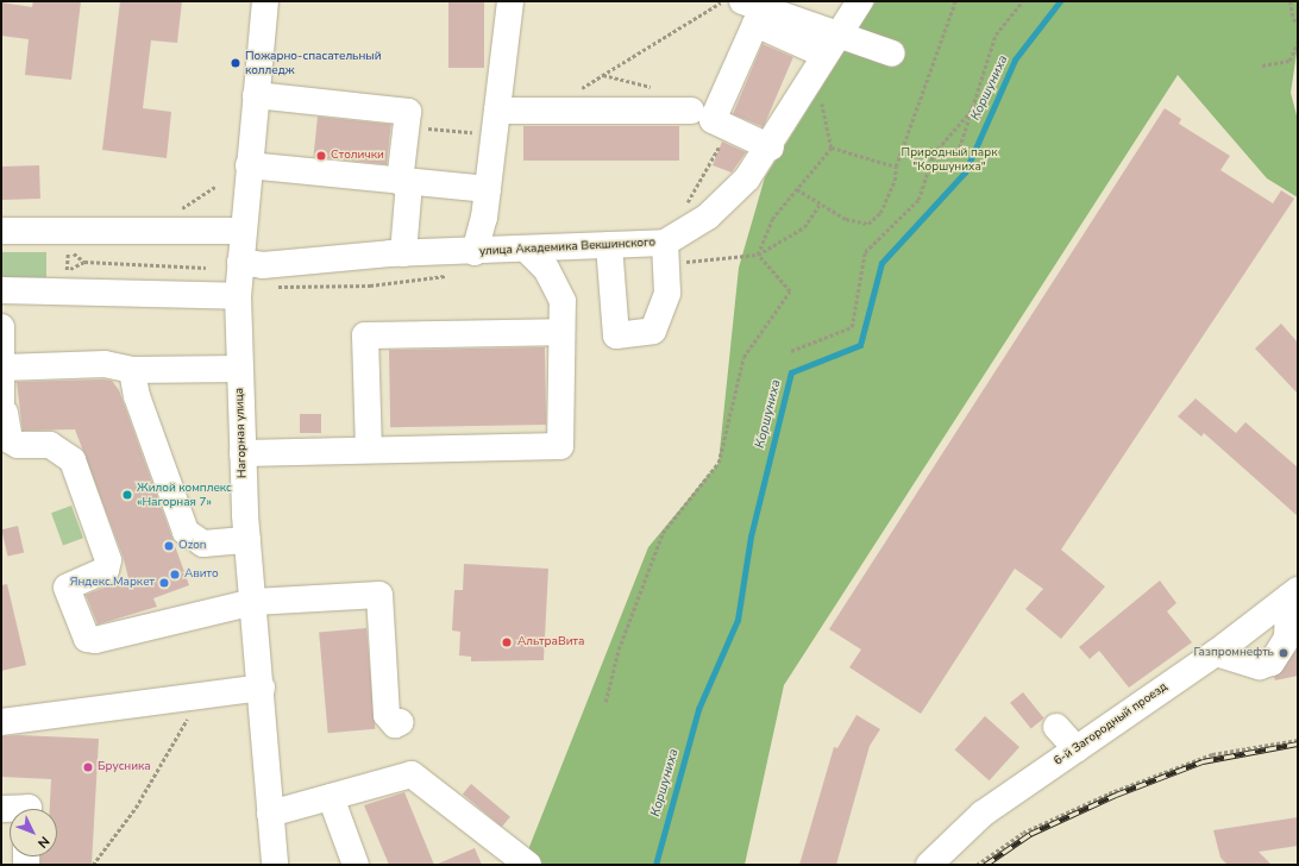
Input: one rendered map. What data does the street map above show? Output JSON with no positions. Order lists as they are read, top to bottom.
{
  "streets": {
    "street": ["улица Академика Векшинского", "Нагорная улица", "6-й Загородный проезд"]
  },
  "crossings": [
    ["улица Академика Векшинского", "Нагорная улица"]
  ],
  "water": ["Коршуниха"],
  "parks": ["Природный парк \"Коршуниха\""],
  "places": [
    "Пожарно-спасательный колледж",
    "Столички",
    "Жилой комплекс «Нагорная 7»",
    "Ozon",
    "Авито",
    "Яндекс.Маркет",
    "АльтраВита",
    "Газпромнефть",
    "Брусника"
  ],
  "north": "bottom right"
}
